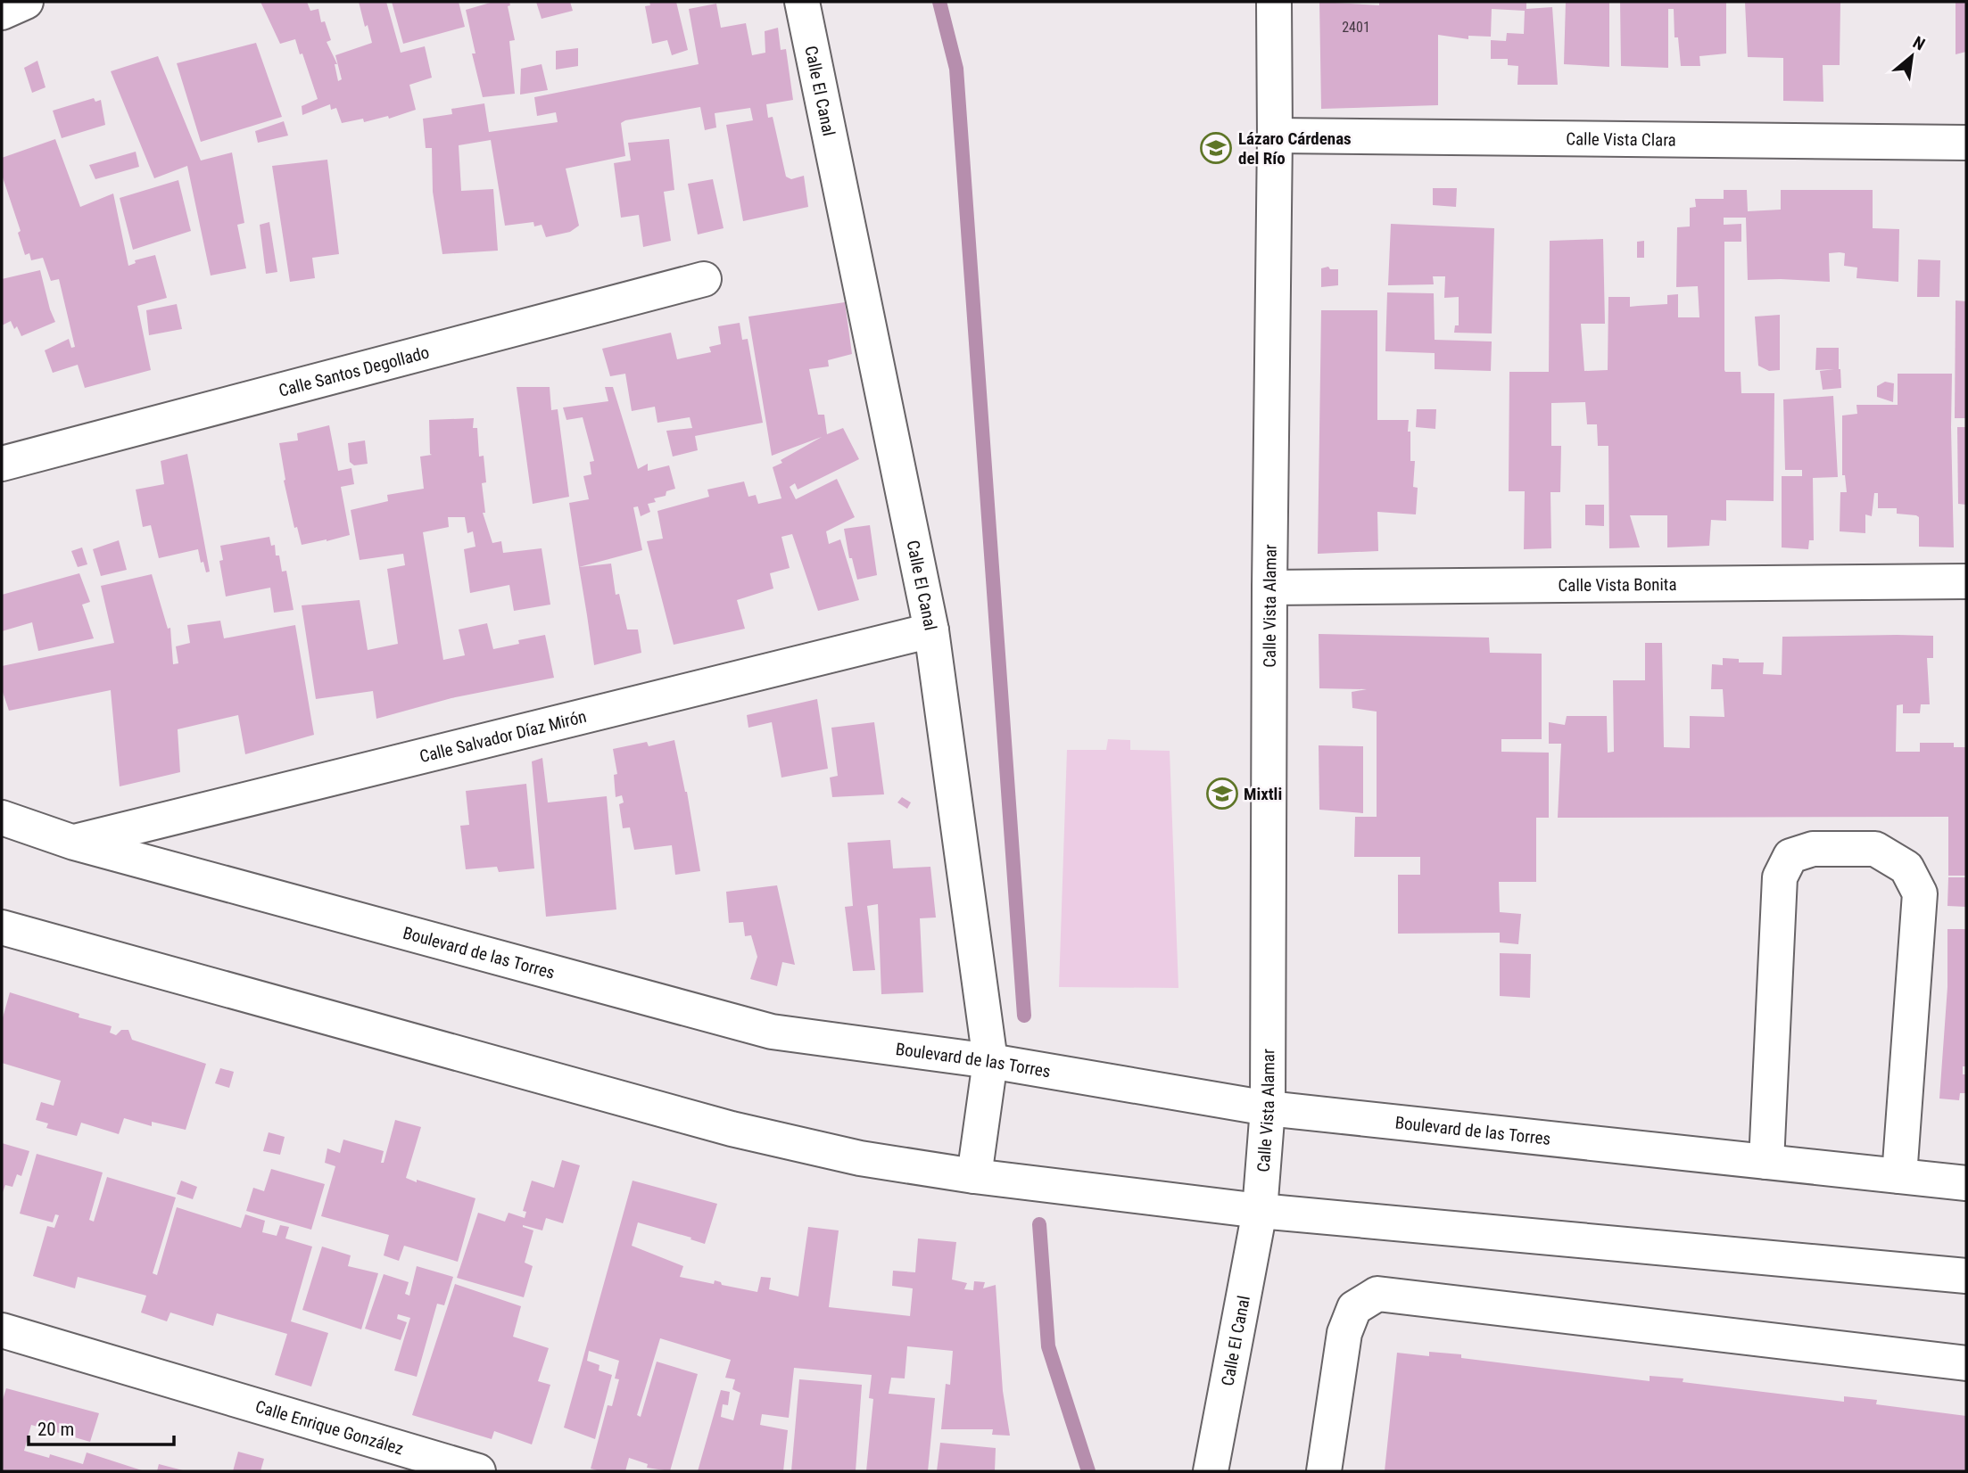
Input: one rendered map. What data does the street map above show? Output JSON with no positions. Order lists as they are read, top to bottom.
{
  "streets": {
    "street": [
      "Calle El Canal",
      "Calle Vista Clara",
      "Calle Santos Degollado",
      "Calle Vista Bonita",
      "Calle Vista Alamar",
      "Calle Salvador Díaz Mirón",
      "Boulevard de las Torres",
      "Calle Enrique González"
    ]
  },
  "crossings": [
    ["Calle El Canal", "Calle Vista Alamar"],
    ["Calle El Canal", "Calle Salvador Díaz Mirón"],
    ["Calle El Canal", "Boulevard de las Torres"],
    ["Calle Vista Clara", "Calle Vista Alamar"],
    ["Calle Vista Bonita", "Calle Vista Alamar"],
    ["Calle Vista Alamar", "Boulevard de las Torres"],
    ["Calle Salvador Díaz Mirón", "Boulevard de las Torres"]
  ],
  "places": {
    "school or university": ["Lázaro Cárdenas del Río", "Mixtli"]
  },
  "house_numbers": ["2401"],
  "scale_bar": "20 m",
  "north": "top right"
}
